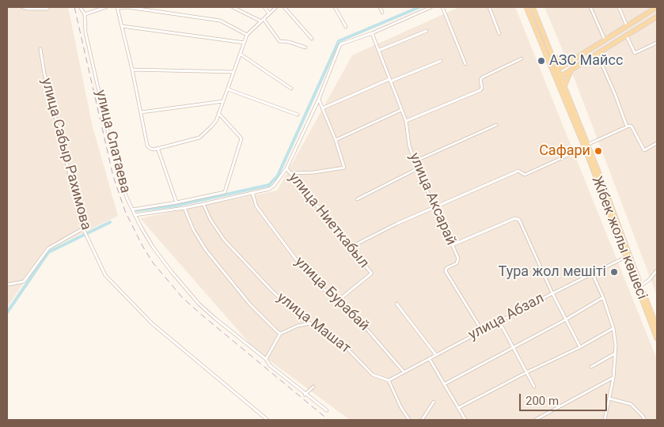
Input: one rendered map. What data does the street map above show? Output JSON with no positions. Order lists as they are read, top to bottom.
{
  "streets": {
    "main road": ["Жібек жолы көшесі"],
    "street": [
      "улица Спатаева",
      "улица Сабыр Рахимова",
      "улица Аксарай",
      "улица Ниеткабыл",
      "улица Бурабай",
      "улица Абзал",
      "улица Машат"
    ]
  },
  "crossings": [
    ["улица Аксарай", "улица Абзал"],
    ["улица Ниеткабыл", "улица Бурабай"],
    ["Жібек жолы көшесі", "улица Абзал"],
    ["улица Бурабай", "улица Абзал"],
    ["улица Абзал", "улица Машат"]
  ],
  "places": ["АЗС Майсс", "Сафари", "Тура жол мешіті"],
  "scale_bar": "200 m"
}
